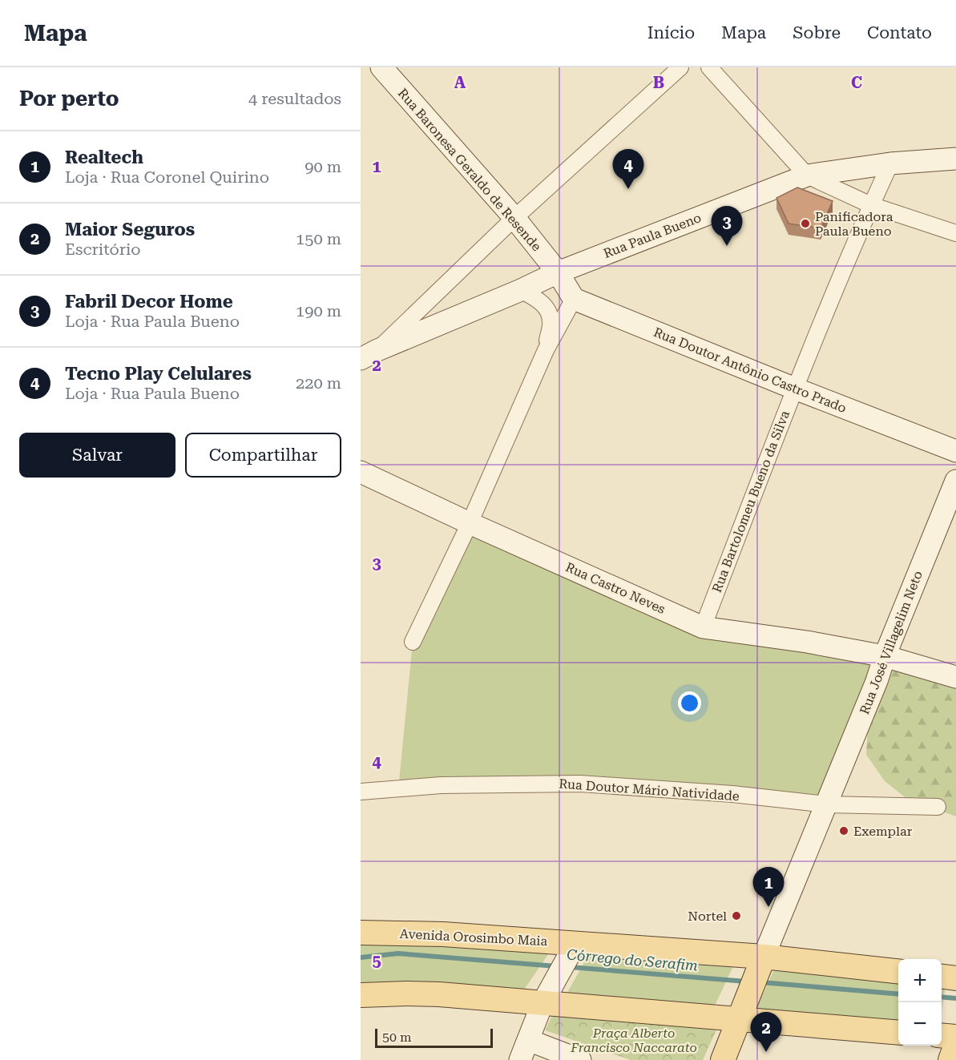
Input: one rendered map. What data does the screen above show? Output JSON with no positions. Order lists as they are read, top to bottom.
{
  "streets": {
    "main road": [
      "Rua Baronesa Geraldo de Resende",
      "Rua Paula Bueno",
      "Rua Doutor Antônio Castro Prado",
      "Rua Castro Neves",
      "Rua José Villagelim Neto",
      "Avenida Orosimbo Maia"
    ],
    "street": ["Rua Bartolomeu Bueno da Silva", "Rua Doutor Mário Natividade"]
  },
  "crossings": [
    ["Rua Baronesa Geraldo de Resende", "Rua Paula Bueno"],
    ["Rua Paula Bueno", "Rua Bartolomeu Bueno da Silva"],
    ["Rua Doutor Antônio Castro Prado", "Rua Bartolomeu Bueno da Silva"],
    ["Rua Bartolomeu Bueno da Silva", "Rua Castro Neves"],
    ["Rua Castro Neves", "Rua José Villagelim Neto"],
    ["Rua José Villagelim Neto", "Rua Doutor Mário Natividade"],
    ["Rua José Villagelim Neto", "Avenida Orosimbo Maia"]
  ],
  "water": ["Córrego do Serafim"],
  "parks": ["Praça Alberto Francisco Naccarato"],
  "places": ["Panificadora Paula Bueno", "Exemplar", "Nortel"],
  "scale_bar": "50 m",
  "page": {
    "header": "Mapa",
    "nav": [
      "Início",
      "Mapa",
      "Sobre",
      "Contato"
    ],
    "heading": ["Por perto", "4 resultados"],
    "list": [
      {
        "mark": "1",
        "name": "Realtech",
        "note": "Loja · Rua Coronel Quirino",
        "value": "90 m"
      },
      {
        "mark": "2",
        "name": "Maior Seguros",
        "note": "Escritório",
        "value": "150 m"
      },
      {
        "mark": "3",
        "name": "Fabril Decor Home",
        "note": "Loja · Rua Paula Bueno",
        "value": "190 m"
      },
      {
        "mark": "4",
        "name": "Tecno Play Celulares",
        "note": "Loja · Rua Paula Bueno",
        "value": "220 m"
      }
    ],
    "pins": [
      "4",
      "3",
      "1",
      "2"
    ],
    "buttons": ["Salvar", "Compartilhar"],
    "map_buttons": ["+", "−"],
    "scale": "50 m"
  },
  "grid": {
    "columns": ["A", "B", "C"],
    "rows": [
      "1",
      "2",
      "3",
      "4",
      "5"
    ]
  }
}
